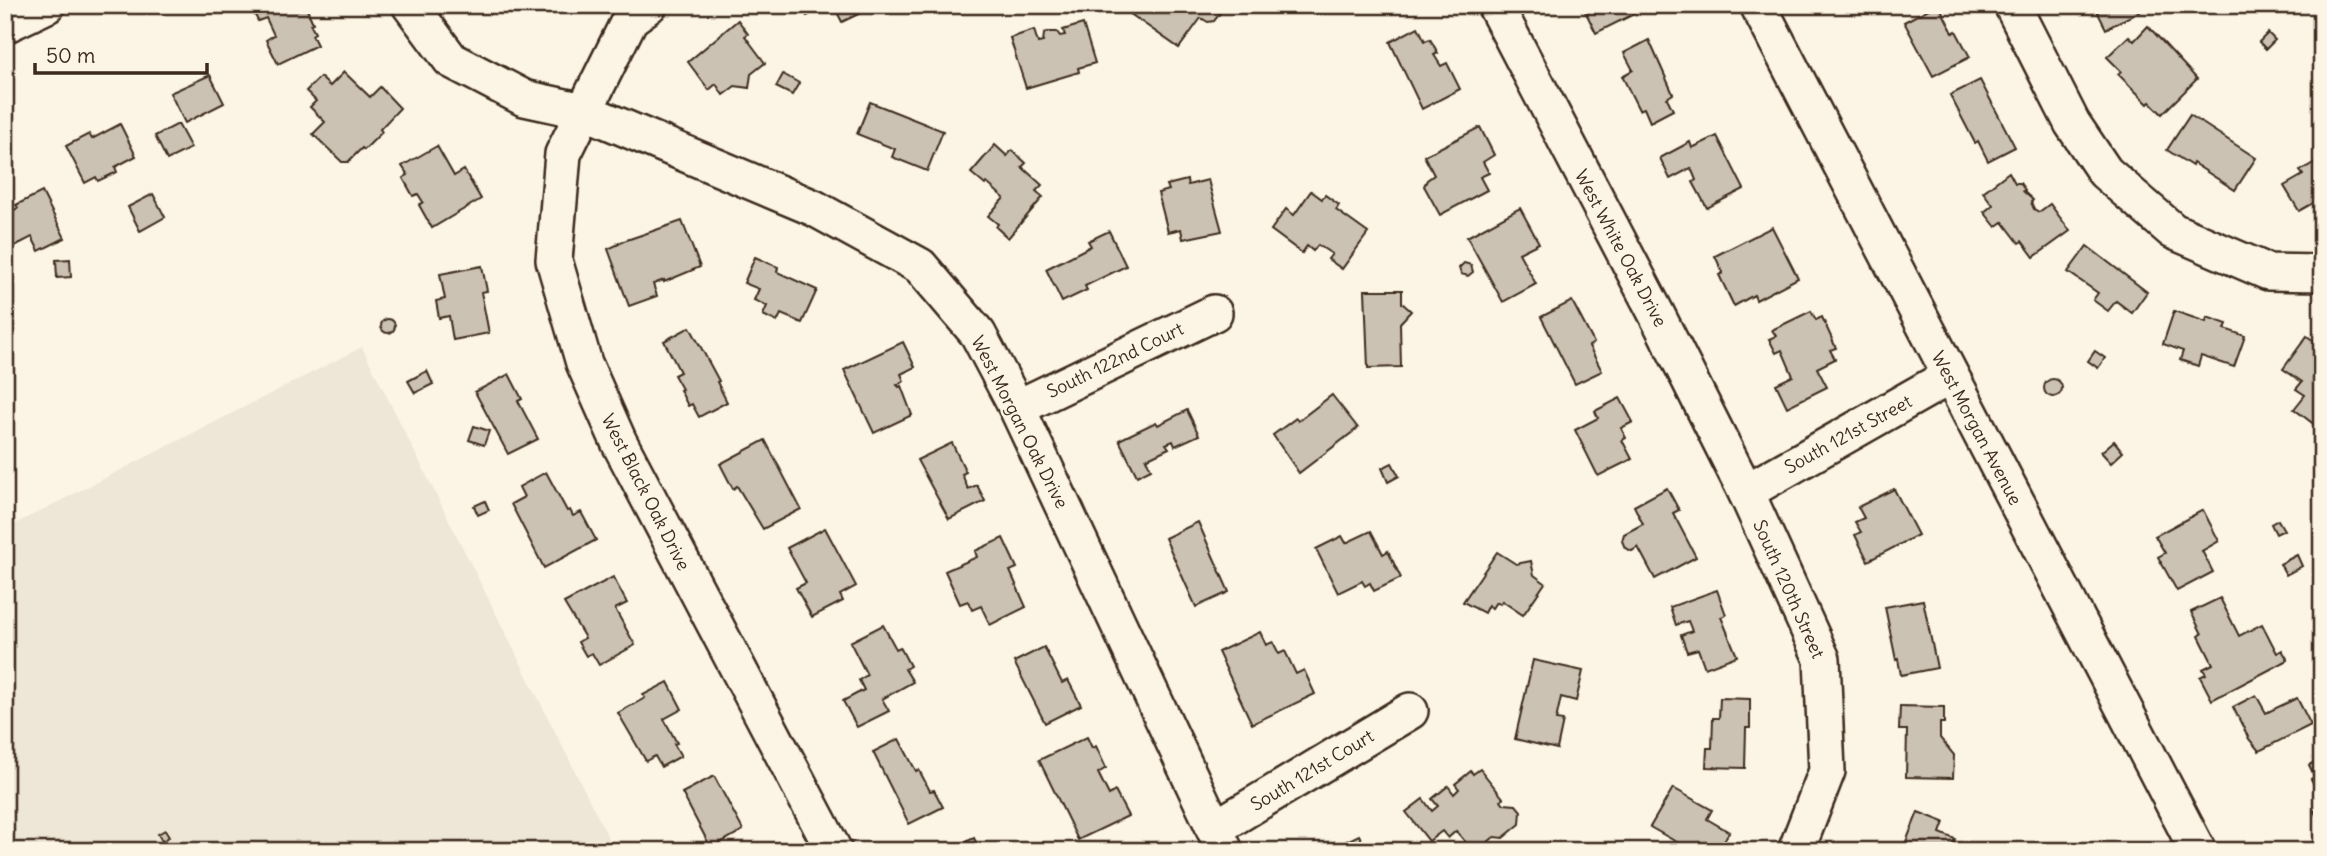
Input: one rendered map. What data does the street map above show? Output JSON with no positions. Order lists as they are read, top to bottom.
{
  "streets": {
    "street": [
      "West White Oak Drive",
      "South 122nd Court",
      "West Morgan Oak Drive",
      "West Morgan Avenue",
      "South 121st Street",
      "West Black Oak Drive",
      "South 120th Street",
      "South 121st Court"
    ]
  },
  "crossings": [
    ["West White Oak Drive", "South 121st Street"],
    ["West White Oak Drive", "South 120th Street"],
    ["South 122nd Court", "West Morgan Oak Drive"],
    ["West Morgan Oak Drive", "West Black Oak Drive"],
    ["West Morgan Oak Drive", "South 121st Court"],
    ["West Morgan Avenue", "South 121st Street"],
    ["South 121st Street", "South 120th Street"]
  ],
  "scale_bar": "50 m"
}
